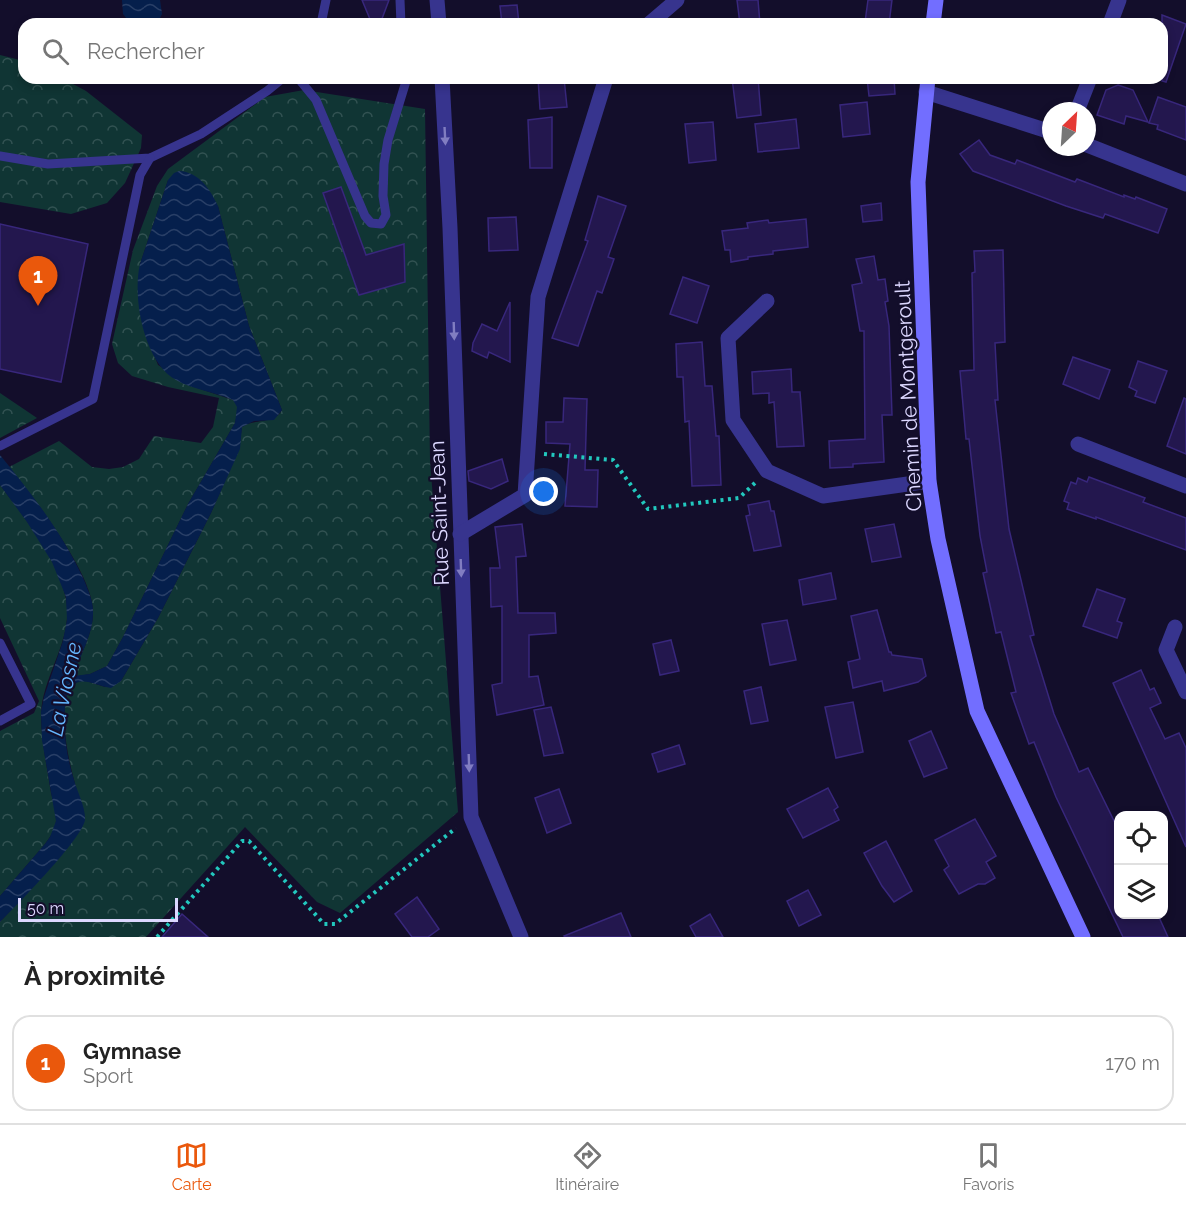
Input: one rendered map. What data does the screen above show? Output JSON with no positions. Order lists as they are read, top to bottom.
{
  "streets": {
    "street": ["Chemin de Montgeroult", "Rue Saint-Jean"]
  },
  "water": ["La Viosne"],
  "scale_bar": "50 m",
  "north": "top right",
  "page": {
    "search": "Rechercher",
    "pins": "1",
    "scale": "50 m",
    "heading": "À proximité",
    "list": [
      {
        "mark": "1",
        "name": "Gymnase",
        "note": "Sport",
        "value": "170 m"
      }
    ],
    "nav": ["Carte", "Itinéraire", "Favoris"]
  }
}
